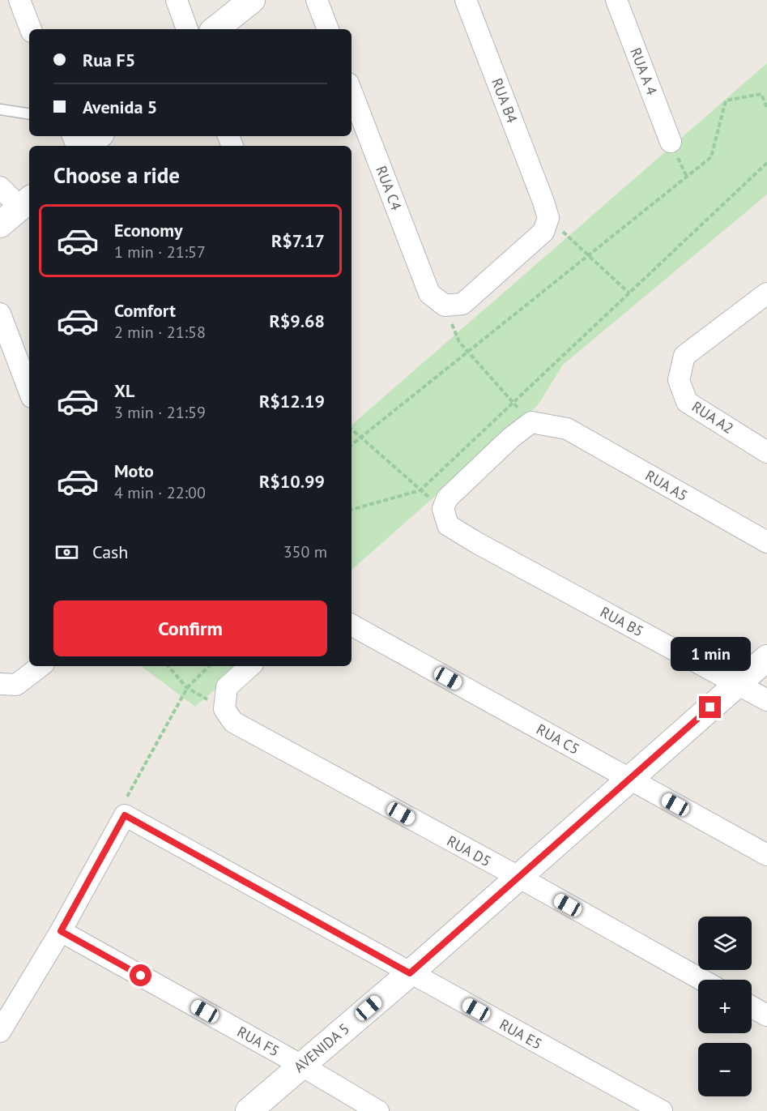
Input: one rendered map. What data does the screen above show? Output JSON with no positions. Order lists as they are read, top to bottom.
{
  "streets": {
    "street": [
      "RUA A 4",
      "RUA B4",
      "RUA C4",
      "RUA A2",
      "RUA A5",
      "RUA B5",
      "RUA C5",
      "RUA D5",
      "RUA E5",
      "RUA F5",
      "AVENIDA 5"
    ]
  },
  "crossings": [
    ["RUA B5", "AVENIDA 5"],
    ["RUA C5", "AVENIDA 5"],
    ["RUA D5", "AVENIDA 5"],
    ["RUA E5", "AVENIDA 5"],
    ["RUA F5", "AVENIDA 5"]
  ],
  "page": {
    "banner": ["Rua F5", "Avenida 5"],
    "heading": "Choose a ride",
    "list": [
      {
        "name": "Economy",
        "note": "1 min · 21:57",
        "value": "R$7.17"
      },
      {
        "name": "Comfort",
        "note": "2 min · 21:58",
        "value": "R$9.68"
      },
      {
        "name": "XL",
        "note": "3 min · 21:59",
        "value": "R$12.19"
      },
      {
        "name": "Moto",
        "note": "4 min · 22:00",
        "value": "R$10.99"
      }
    ],
    "pay": ["Cash", "350 m"],
    "buttons": "Confirm",
    "bubble": "1 min",
    "map_buttons": ["+", "−"]
  }
}
